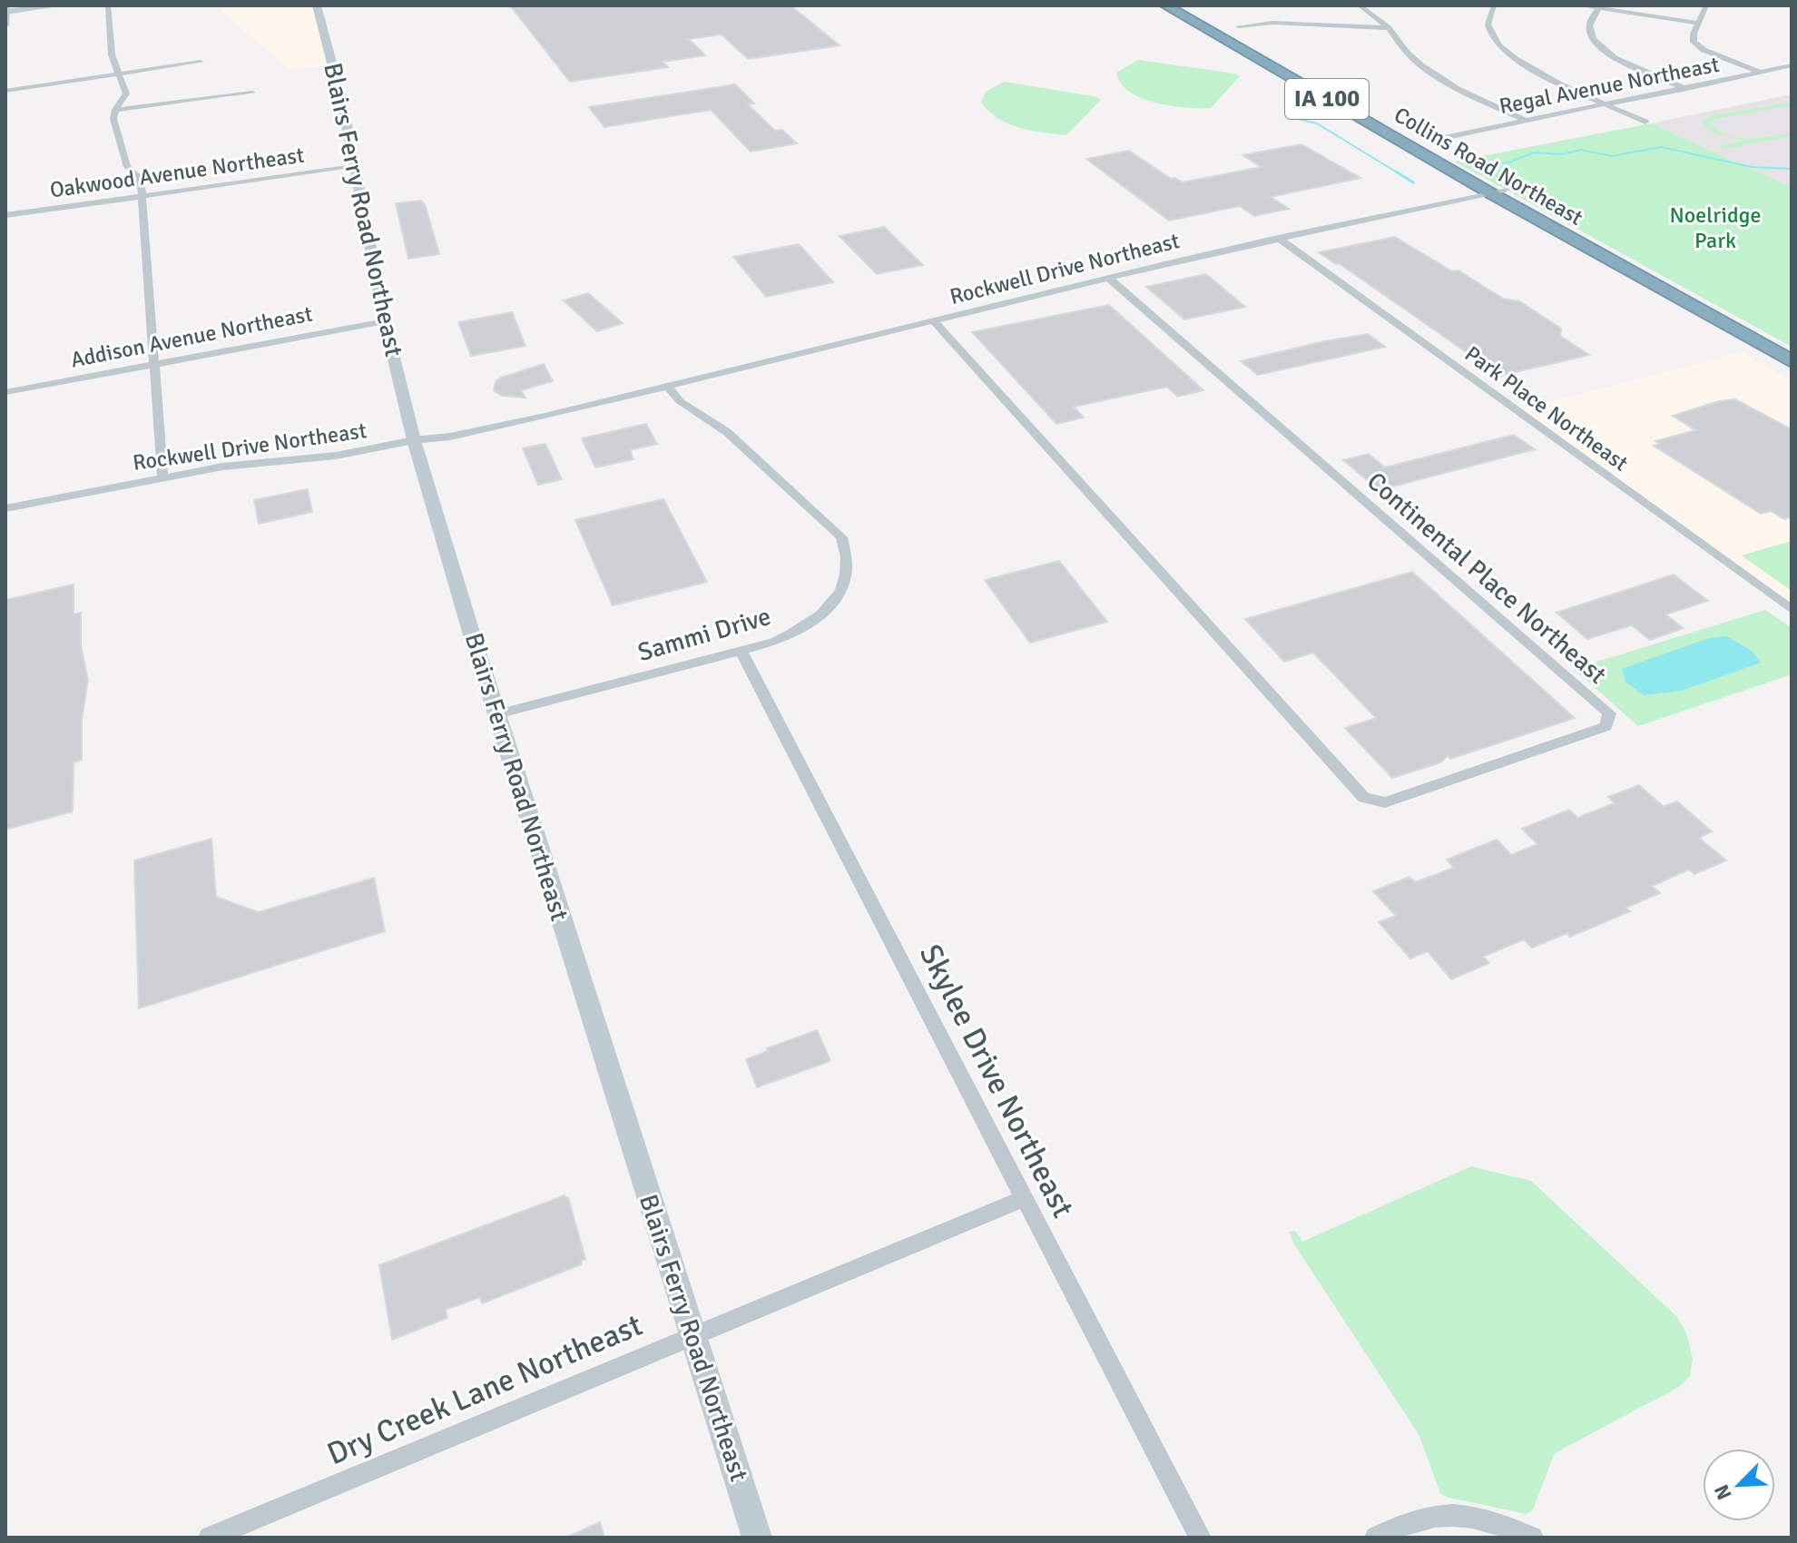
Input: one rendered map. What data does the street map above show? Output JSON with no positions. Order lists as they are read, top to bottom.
{
  "streets": {
    "highway": ["IA 100", "Collins Road Northeast"],
    "main road": ["Blairs Ferry Road Northeast"],
    "street": [
      "Regal Avenue Northeast",
      "Oakwood Avenue Northeast",
      "Rockwell Drive Northeast",
      "Addison Avenue Northeast",
      "Park Place Northeast",
      "Continental Place Northeast",
      "Sammi Drive",
      "Skylee Drive Northeast",
      "Dry Creek Lane Northeast"
    ]
  },
  "crossings": [
    ["Collins Road Northeast", "Rockwell Drive Northeast"],
    ["Oakwood Avenue Northeast", "Blairs Ferry Road Northeast"],
    ["Blairs Ferry Road Northeast", "Rockwell Drive Northeast"],
    ["Blairs Ferry Road Northeast", "Addison Avenue Northeast"],
    ["Blairs Ferry Road Northeast", "Sammi Drive"],
    ["Blairs Ferry Road Northeast", "Dry Creek Lane Northeast"],
    ["Rockwell Drive Northeast", "Park Place Northeast"],
    ["Rockwell Drive Northeast", "Continental Place Northeast"],
    ["Rockwell Drive Northeast", "Sammi Drive"],
    ["Sammi Drive", "Skylee Drive Northeast"],
    ["Skylee Drive Northeast", "Dry Creek Lane Northeast"]
  ],
  "parks": ["Noelridge Park"],
  "north": "bottom left"
}
